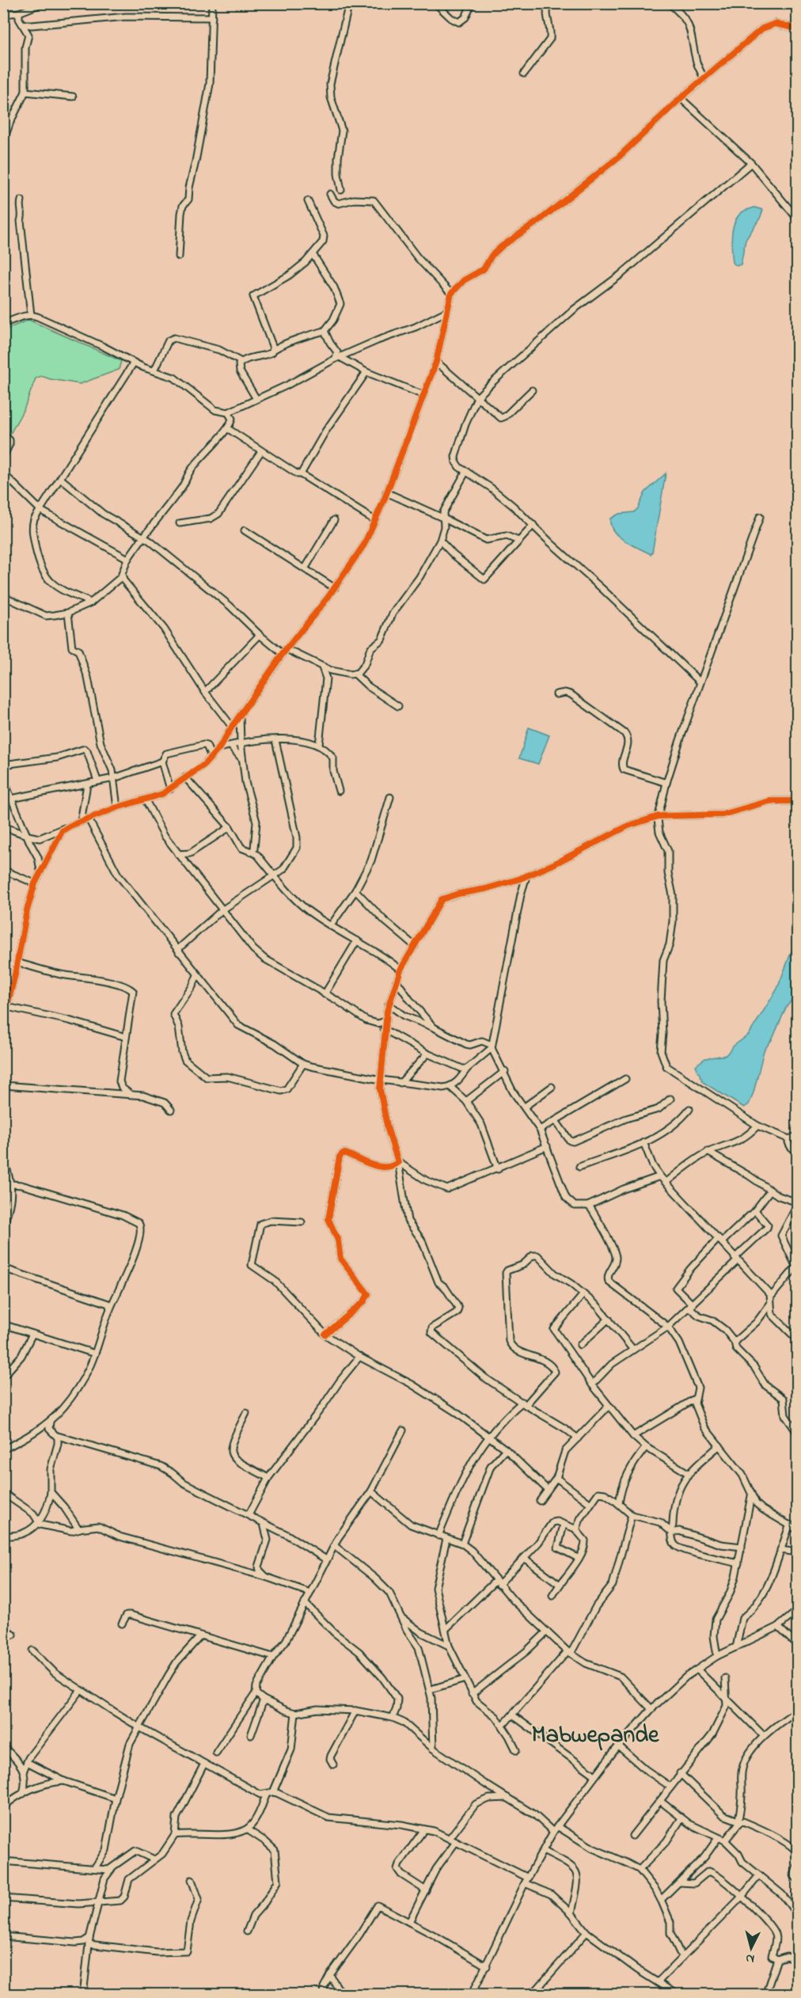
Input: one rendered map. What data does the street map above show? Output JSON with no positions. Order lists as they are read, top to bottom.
{
  "districts": ["Mabwepande"],
  "north": "bottom"
}
